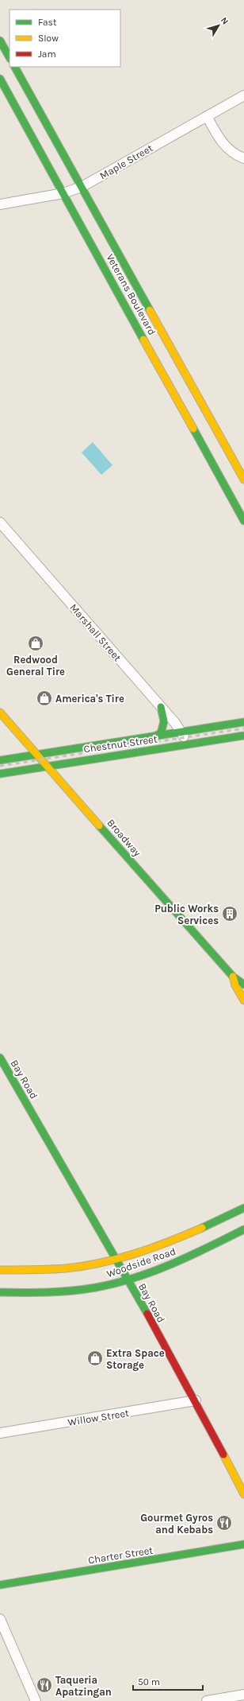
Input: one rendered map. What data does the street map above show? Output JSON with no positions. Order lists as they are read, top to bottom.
{
  "streets": {
    "main road": [
      "Veterans Boulevard",
      "Chestnut Street",
      "Broadway",
      "Bay Road",
      "Woodside Road",
      "Charter Street"
    ],
    "street": ["Maple Street", "Marshall Street", "Willow Street"]
  },
  "crossings": [
    ["Maple Street", "Veterans Boulevard"],
    ["Marshall Street", "Chestnut Street"],
    ["Chestnut Street", "Broadway"],
    ["Bay Road", "Woodside Road"],
    ["Bay Road", "Willow Street"]
  ],
  "places": {
    "shop": ["Redwood General Tire", "America's Tire", "Extra Space Storage"],
    "building": ["Public Works Services"],
    "restaurant": ["Gourmet Gyros and Kebabs", "Taqueria Apatzingan"]
  },
  "legend": ["Fast", "Slow", "Jam"],
  "scale_bar": "50 m",
  "north": "top right"
}
